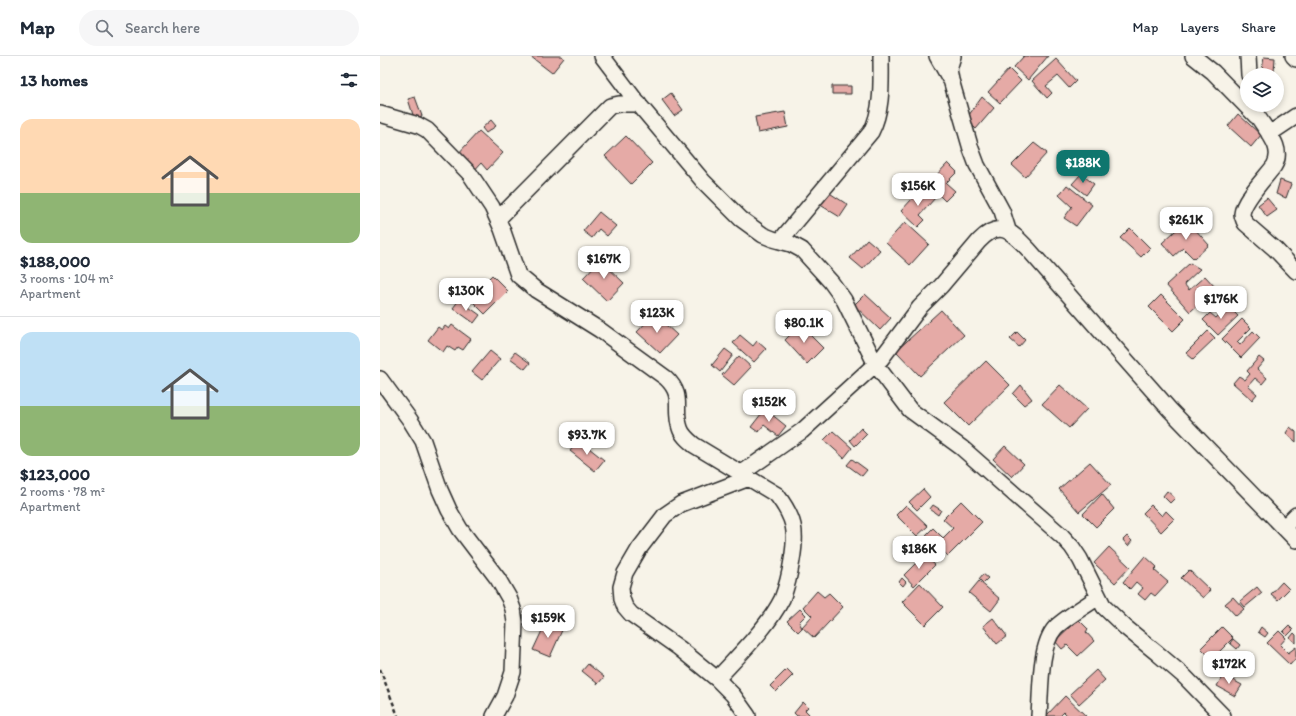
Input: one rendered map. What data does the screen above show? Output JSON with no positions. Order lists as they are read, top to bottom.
{
  "page": {
    "header": "Map",
    "search": "Search here",
    "nav": ["Map", "Layers", "Share"],
    "heading": "13 homes",
    "list": [
      {
        "name": "$188,000",
        "note": "3 rooms · 104 m² · Apartment"
      },
      {
        "name": "$123,000",
        "note": "2 rooms · 78 m² · Apartment"
      }
    ],
    "price": [
      "$188K",
      "$156K",
      "$261K",
      "$167K",
      "$130K",
      "$176K",
      "$123K",
      "$80.1K",
      "$152K",
      "$93.7K",
      "$186K",
      "$159K",
      "$172K"
    ]
  }
}
